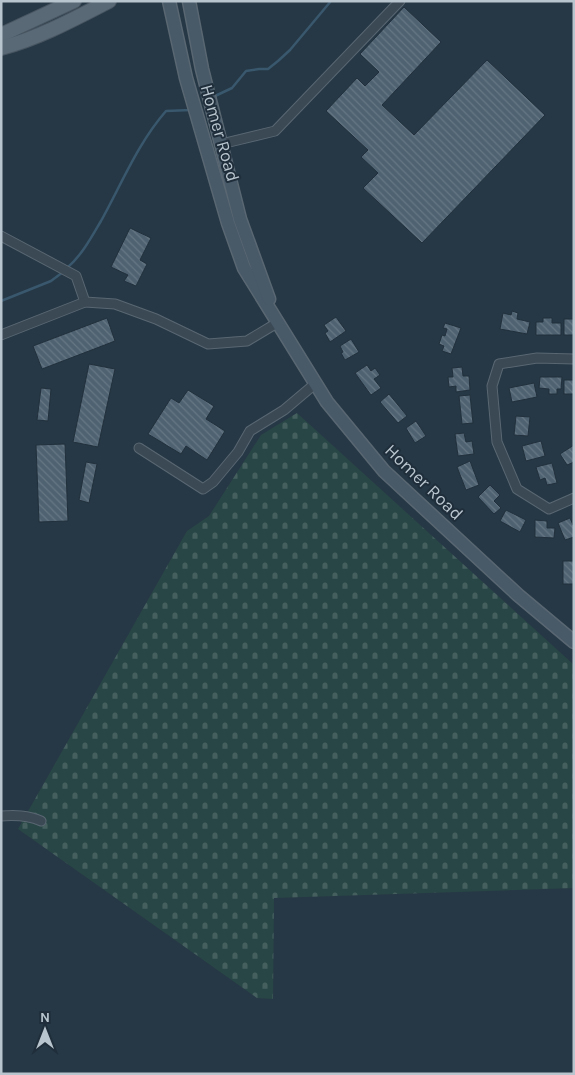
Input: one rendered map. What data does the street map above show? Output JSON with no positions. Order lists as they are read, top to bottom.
{
  "streets": {
    "street": ["Homer Road"]
  },
  "north": "top"
}
